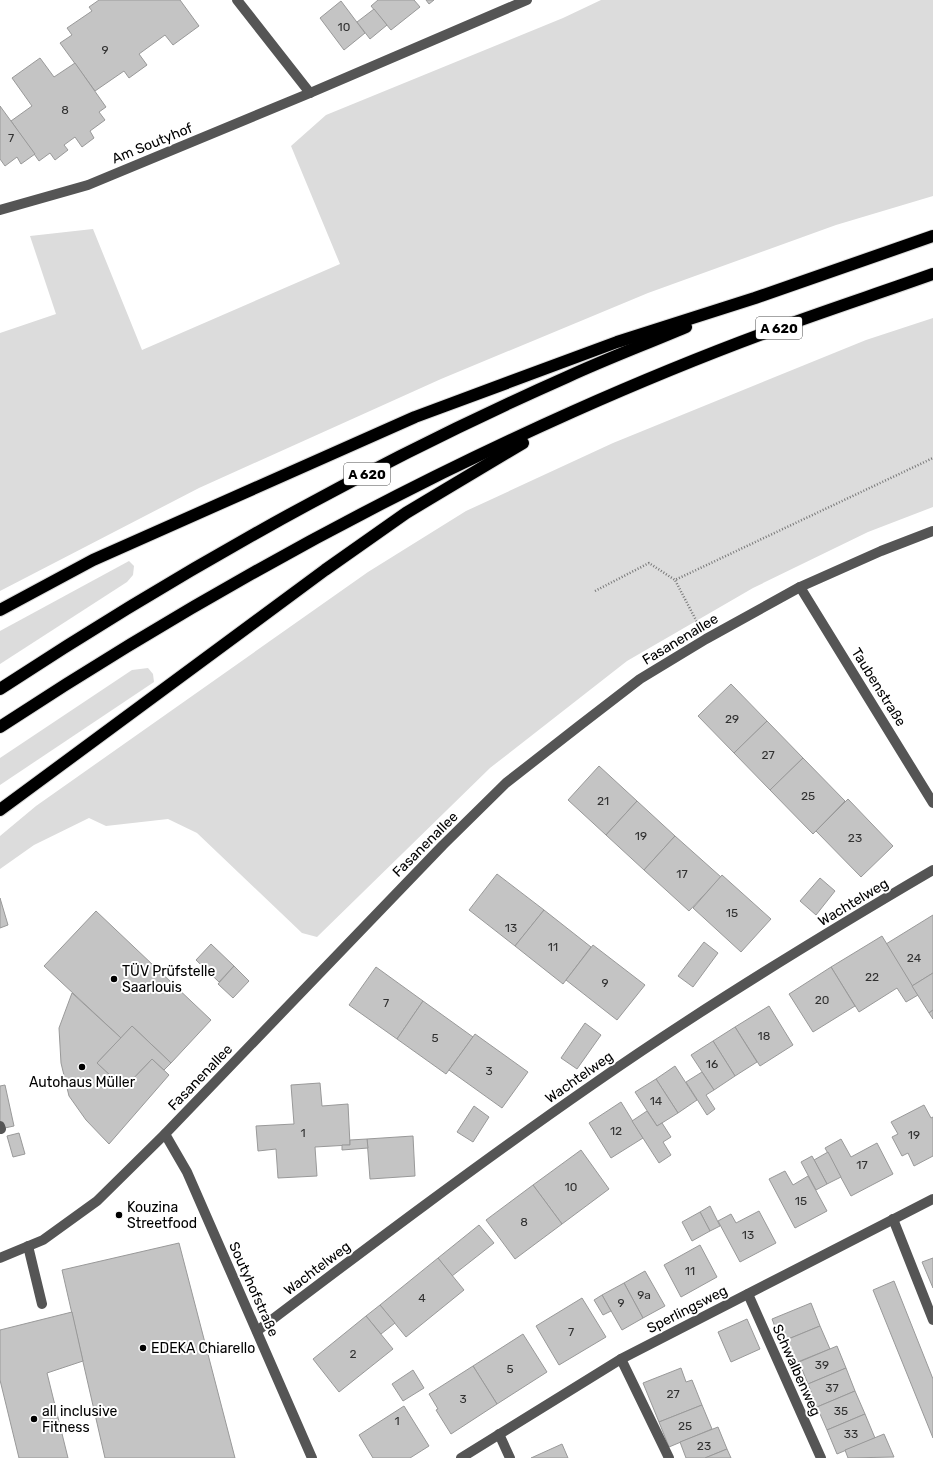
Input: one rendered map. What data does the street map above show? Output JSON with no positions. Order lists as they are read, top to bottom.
{
  "streets": {
    "highway": ["A 620"],
    "street": [
      "Am Soutyhof",
      "Fasanenallee",
      "Taubenstraße",
      "Wachtelweg",
      "Soutyhofstraße",
      "Sperlingsweg",
      "Schwalbenweg"
    ]
  },
  "crossings": [
    ["Fasanenallee", "Taubenstraße"],
    ["Fasanenallee", "Soutyhofstraße"],
    ["Wachtelweg", "Soutyhofstraße"],
    ["Sperlingsweg", "Schwalbenweg"]
  ],
  "places": [
    "TÜV Prüfstelle Saarlouis",
    "Autohaus Müller",
    "Kouzina Streetfood",
    "EDEKA Chiarello",
    "all inclusive Fitness"
  ],
  "house_numbers": [
    "10",
    "9",
    "8",
    "7",
    "29",
    "27",
    "25",
    "21",
    "19",
    "23",
    "17",
    "15",
    "13",
    "11",
    "24",
    "22",
    "9",
    "20",
    "7",
    "18",
    "5",
    "16",
    "3",
    "14",
    "12",
    "1",
    "19",
    "17",
    "10",
    "15",
    "8",
    "13",
    "11",
    "9a",
    "4",
    "9",
    "7",
    "2",
    "39",
    "5",
    "37",
    "27",
    "3",
    "35",
    "1",
    "25",
    "33",
    "23"
  ]
}
